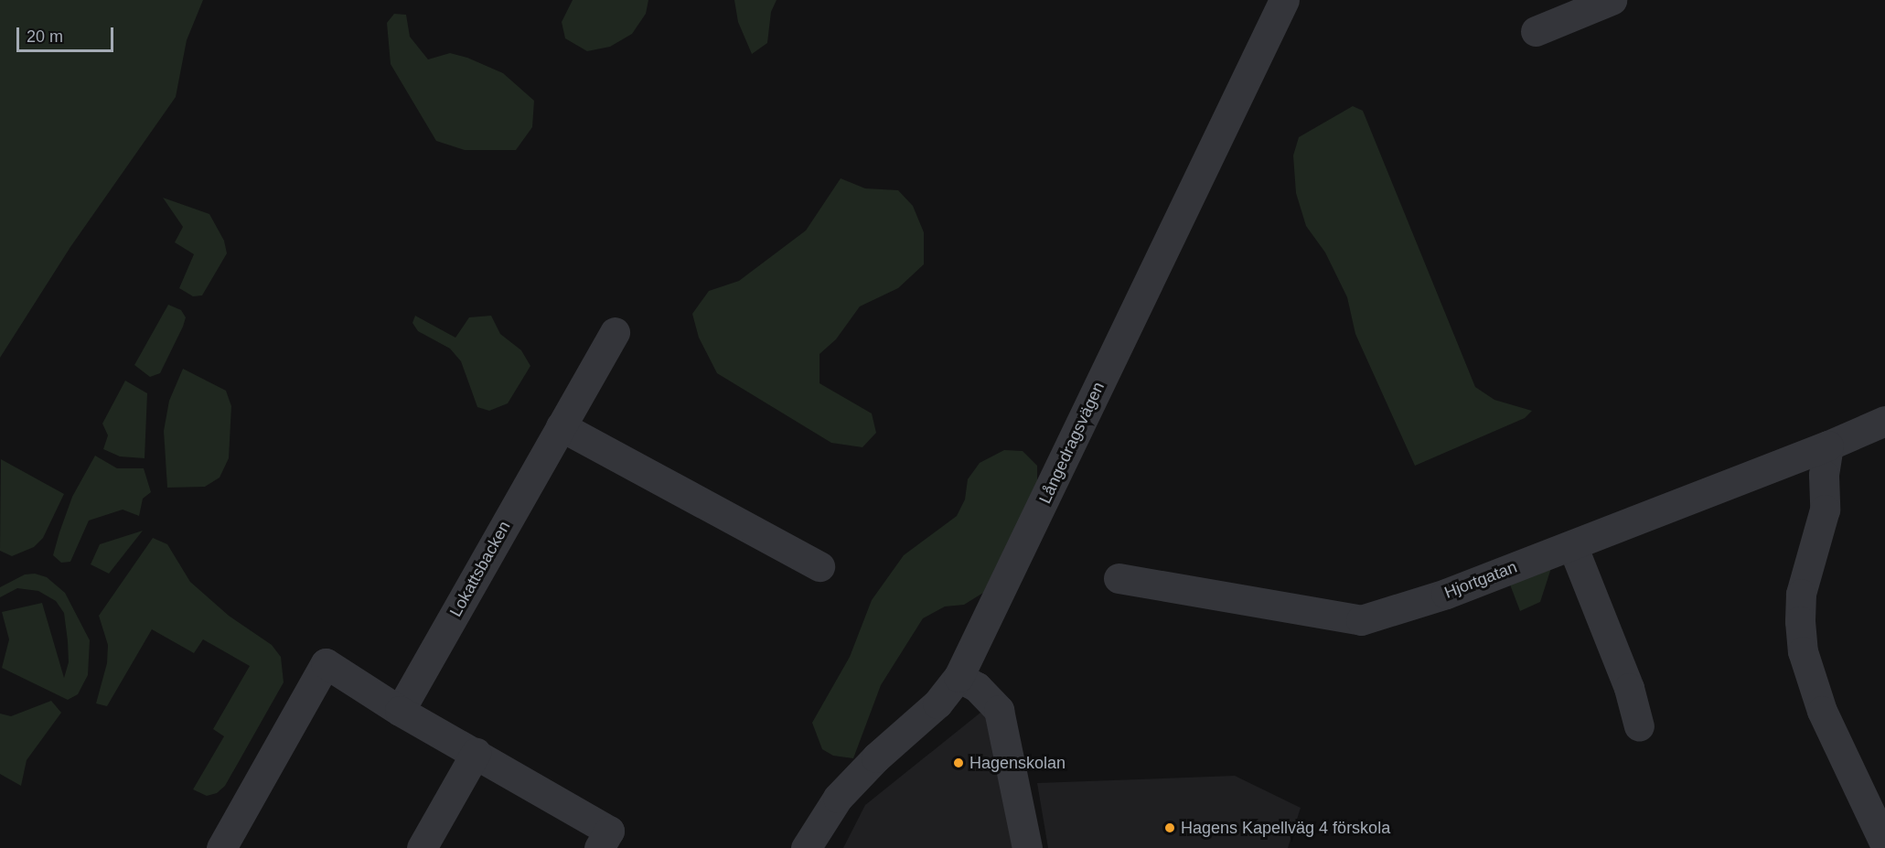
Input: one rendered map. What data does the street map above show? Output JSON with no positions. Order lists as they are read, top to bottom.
{
  "streets": {
    "street": ["Långedragsvägen", "Lokattsbacken", "Hjortgatan"]
  },
  "places": ["Hagenskolan", "Hagens Kapellväg 4 förskola"],
  "scale_bar": "20 m"
}
